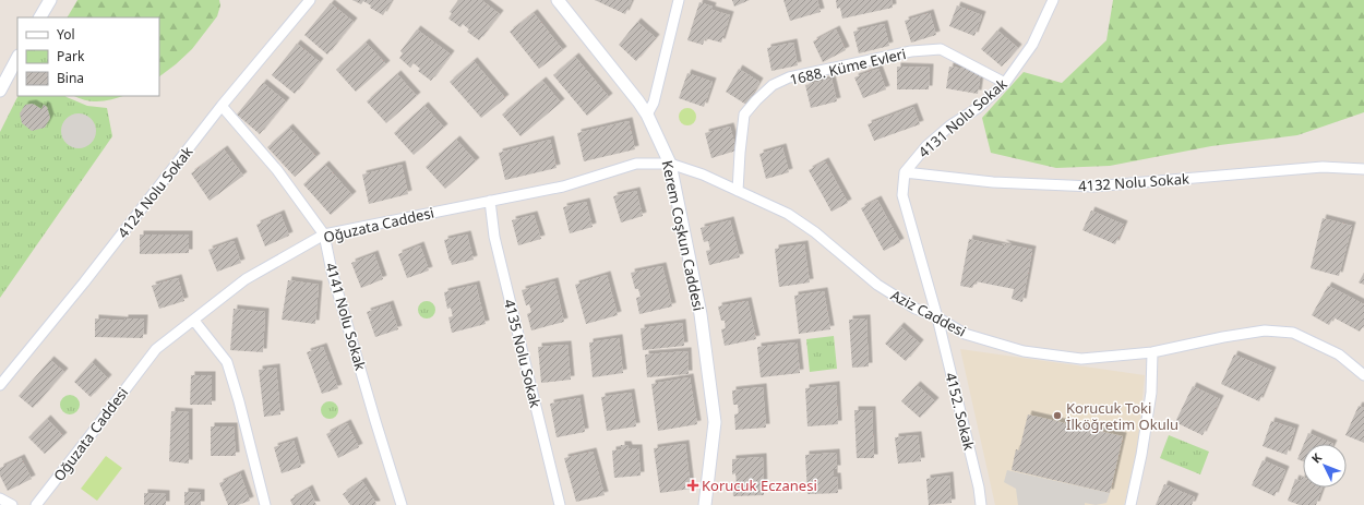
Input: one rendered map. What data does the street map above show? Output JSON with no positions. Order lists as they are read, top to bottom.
{
  "streets": {
    "street": [
      "1688. Küme Evleri",
      "4131 Nolu Sokak",
      "4132 Nolu Sokak",
      "4124 Nolu Sokak",
      "Oğuzata Caddesi",
      "Kerem Coşkun Caddesi",
      "Aziz Caddesi",
      "4141 Nolu Sokak",
      "4135 Nolu Sokak",
      "4152. Sokak"
    ]
  },
  "crossings": [
    ["1688. Küme Evleri", "4131 Nolu Sokak"],
    ["1688. Küme Evleri", "Aziz Caddesi"],
    ["4131 Nolu Sokak", "4132 Nolu Sokak"],
    ["4124 Nolu Sokak", "4141 Nolu Sokak"],
    ["Oğuzata Caddesi", "Kerem Coşkun Caddesi"],
    ["Oğuzata Caddesi", "Aziz Caddesi"],
    ["Oğuzata Caddesi", "4141 Nolu Sokak"],
    ["Oğuzata Caddesi", "4135 Nolu Sokak"],
    ["Kerem Coşkun Caddesi", "Aziz Caddesi"],
    ["Aziz Caddesi", "4152. Sokak"]
  ],
  "places": {
    "other": ["Korucuk Toki İlköğretim Okulu"],
    "health": ["Korucuk Eczanesi"]
  },
  "legend": ["Yol", "Park", "Bina"],
  "north": "top left"
}
